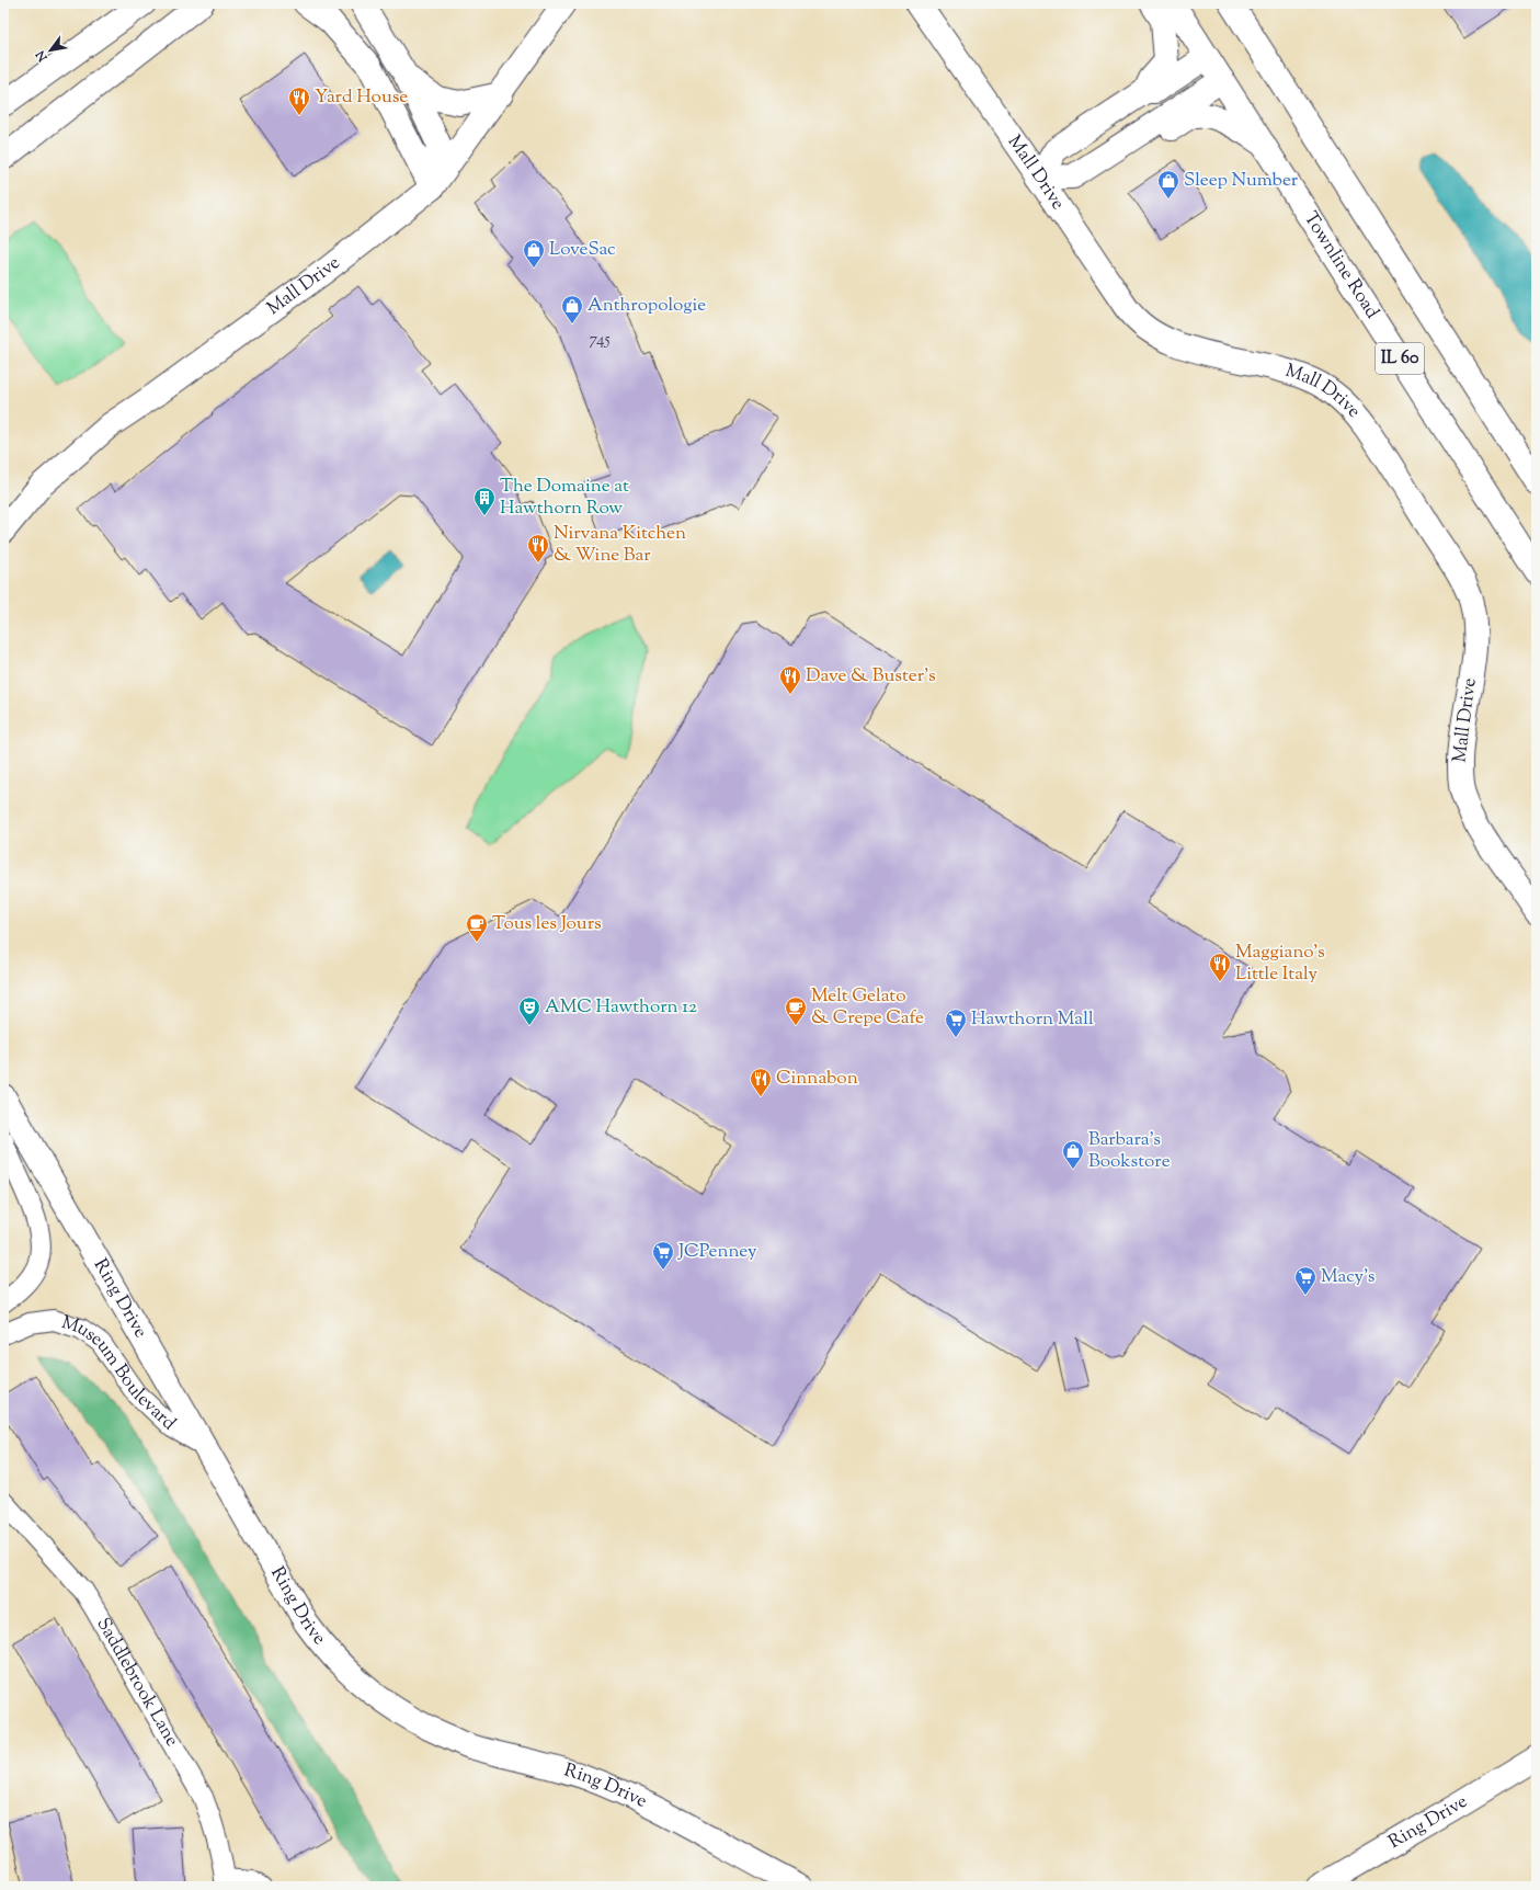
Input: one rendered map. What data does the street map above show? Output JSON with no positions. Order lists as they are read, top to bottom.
{
  "streets": {
    "street": [
      "Mall Drive",
      "Townline Road",
      "IL 60",
      "Ring Drive",
      "Museum Boulevard",
      "Saddlebrook Lane"
    ]
  },
  "crossings": [
    ["Ring Drive", "Museum Boulevard"]
  ],
  "places": {
    "restaurant": [
      "Yard House",
      "Nirvana Kitchen & Wine Bar",
      "Dave & Buster's",
      "Maggiano's Little Italy",
      "Cinnabon"
    ],
    "shop": [
      "Sleep Number",
      "LoveSac",
      "Anthropologie",
      "Barbara's Bookstore"
    ],
    "building": ["The Domaine at Hawthorn Row"],
    "cafe": ["Tous les Jours", "Melt Gelato & Crepe Cafe"],
    "theatre": ["AMC Hawthorn 12"],
    "supermarket": ["Hawthorn Mall", "JCPenney", "Macy's"]
  },
  "house_numbers": ["745"],
  "north": "bottom left"
}
